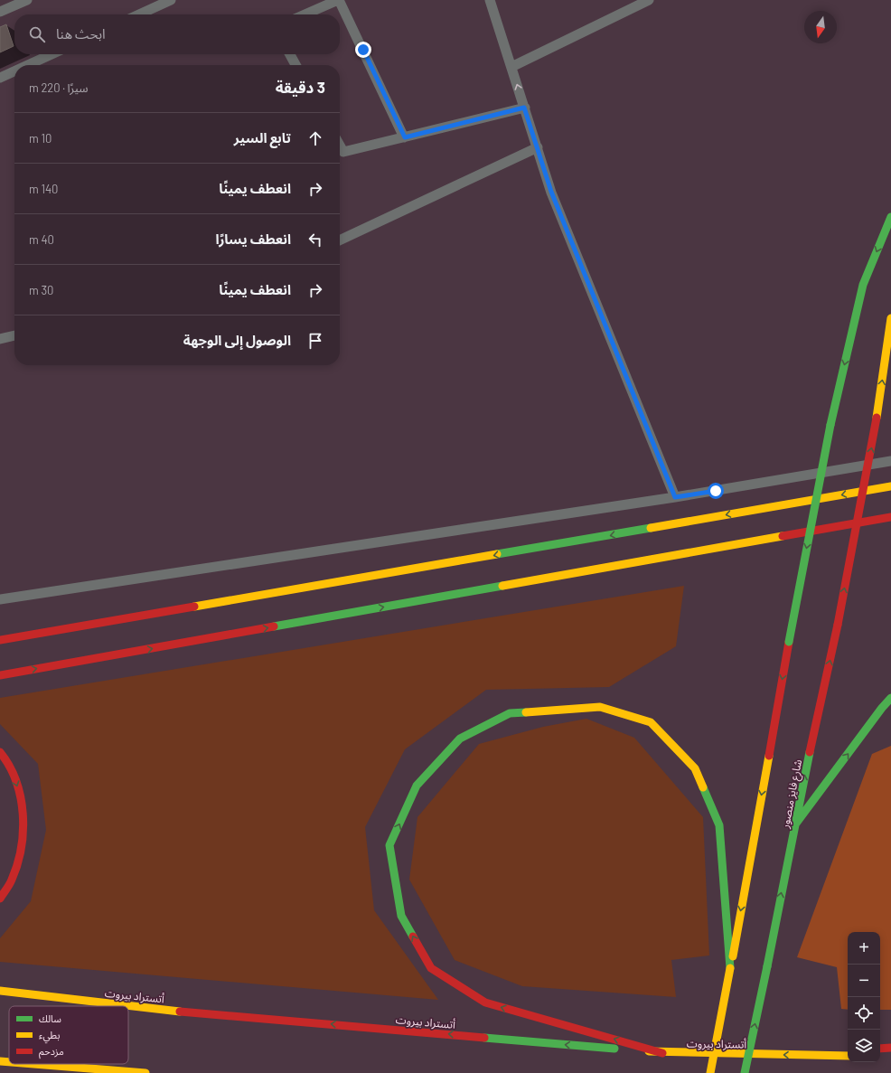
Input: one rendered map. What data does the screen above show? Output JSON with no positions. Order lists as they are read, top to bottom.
{
  "streets": {
    "main road": ["شارع فايز منصور", "أتستراد بيروت"]
  },
  "one_way": ["أتستراد بيروت"],
  "legend": ["سالك", "بطيء", "مزدحم"],
  "north": "bottom",
  "page": {
    "search": "ابحث هنا",
    "heading": ["3 دقيقة", "سيرًا · 220 m"],
    "list": [
      ["تابع السير", "10 m"],
      ["انعطف يمينًا", "140 m"],
      ["انعطف يسارًا", "40 m"],
      ["انعطف يمينًا", "30 m"],
      "الوصول إلى الوجهة"
    ],
    "map_buttons": ["+", "−"]
  }
}
